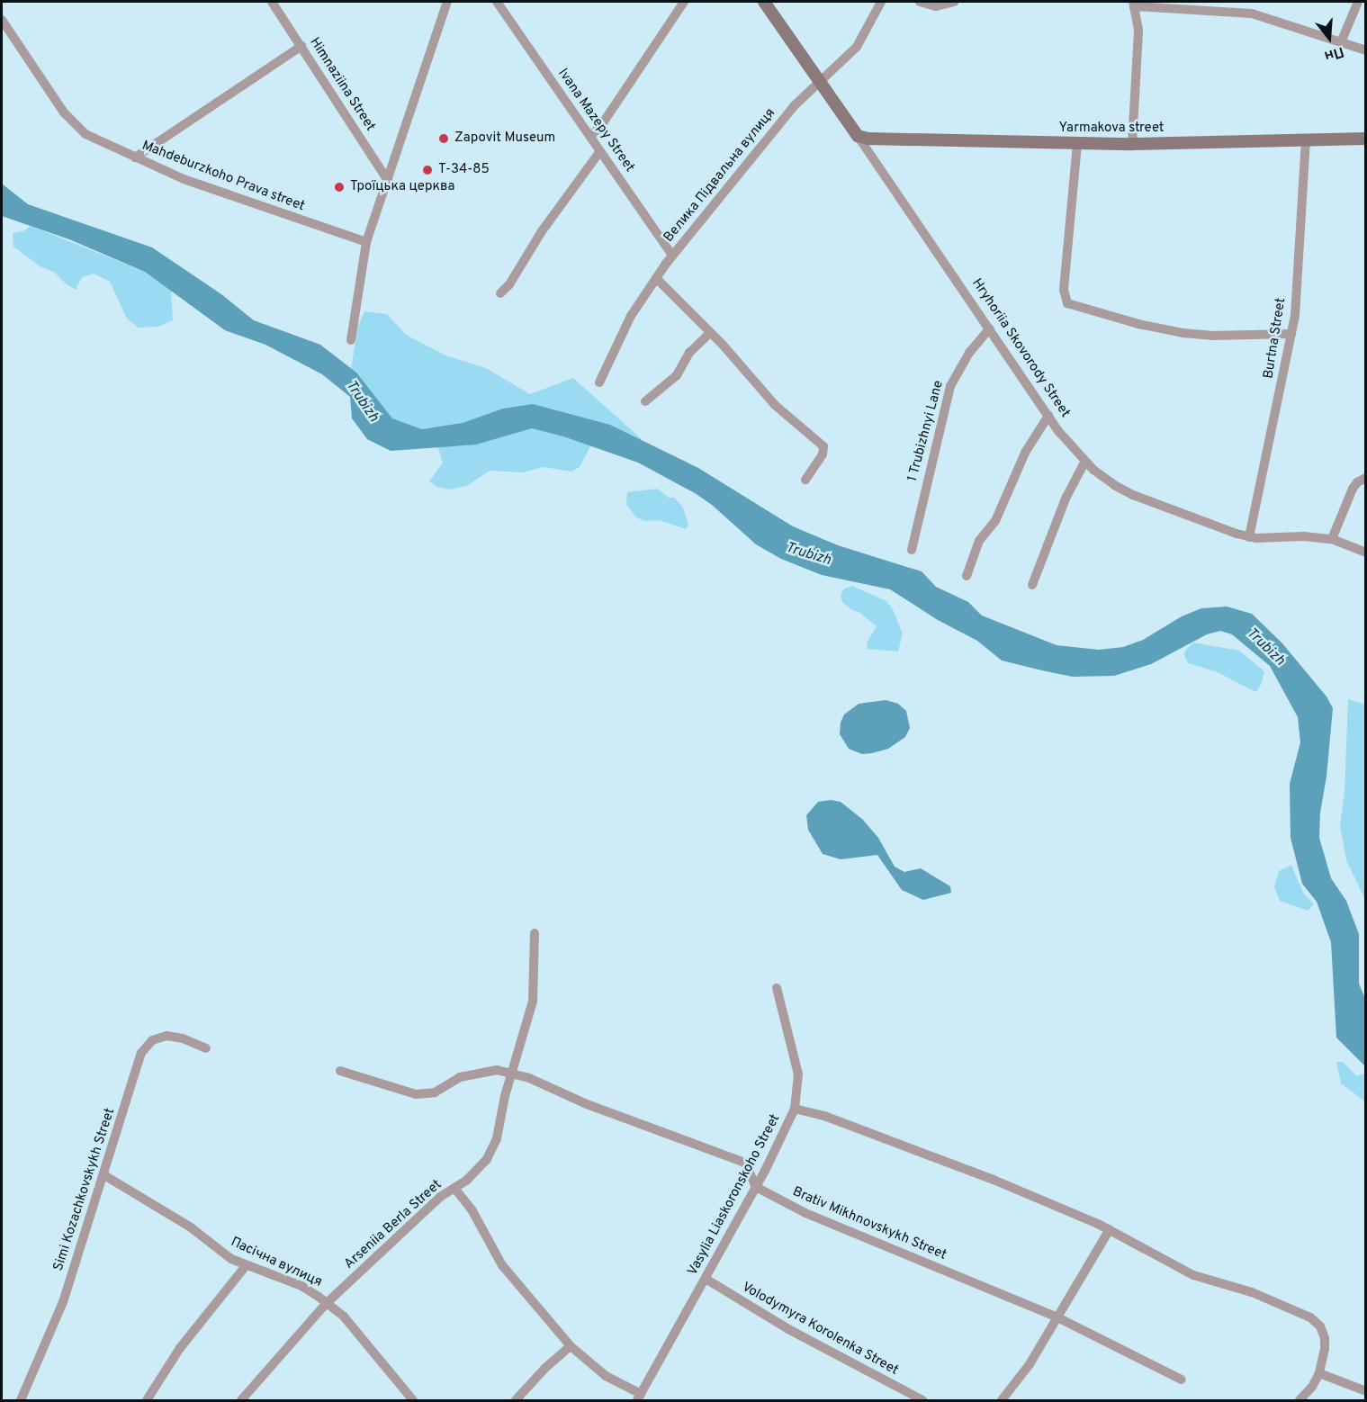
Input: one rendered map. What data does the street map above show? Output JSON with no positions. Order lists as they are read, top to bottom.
{
  "streets": {
    "street": [
      "Himnaziina Street",
      "Ivana Mazepy Street",
      "Yarmakova street",
      "Велика Підвальна вулиця",
      "Mahdeburzkoho Prava street",
      "Burtna Street",
      "Hryhoriia Skovorody Street",
      "1 Trubizhnyi Lane",
      "Simi Kozachkovskykh Street",
      "Vasylia Liaskoronskoho Street",
      "Brativ Mikhnovskykh Street",
      "Arseniia Berla Street",
      "Пасічна вулиця",
      "Volodymyra Korolenka Street"
    ]
  },
  "crossings": [
    ["Ivana Mazepy Street", "Велика Підвальна вулиця"],
    ["Yarmakova street", "Burtna Street"],
    ["Yarmakova street", "Hryhoriia Skovorody Street"],
    ["Велика Підвальна вулиця", "Hryhoriia Skovorody Street"],
    ["Burtna Street", "Hryhoriia Skovorody Street"],
    ["Hryhoriia Skovorody Street", "1 Trubizhnyi Lane"],
    ["Simi Kozachkovskykh Street", "Пасічна вулиця"],
    ["Vasylia Liaskoronskoho Street", "Brativ Mikhnovskykh Street"],
    ["Vasylia Liaskoronskoho Street", "Volodymyra Korolenka Street"],
    ["Arseniia Berla Street", "Пасічна вулиця"]
  ],
  "water": ["Trubizh"],
  "places": ["Zapovit Museum", "Т-34-85", "Троїцька церква"],
  "north": "bottom"
}
